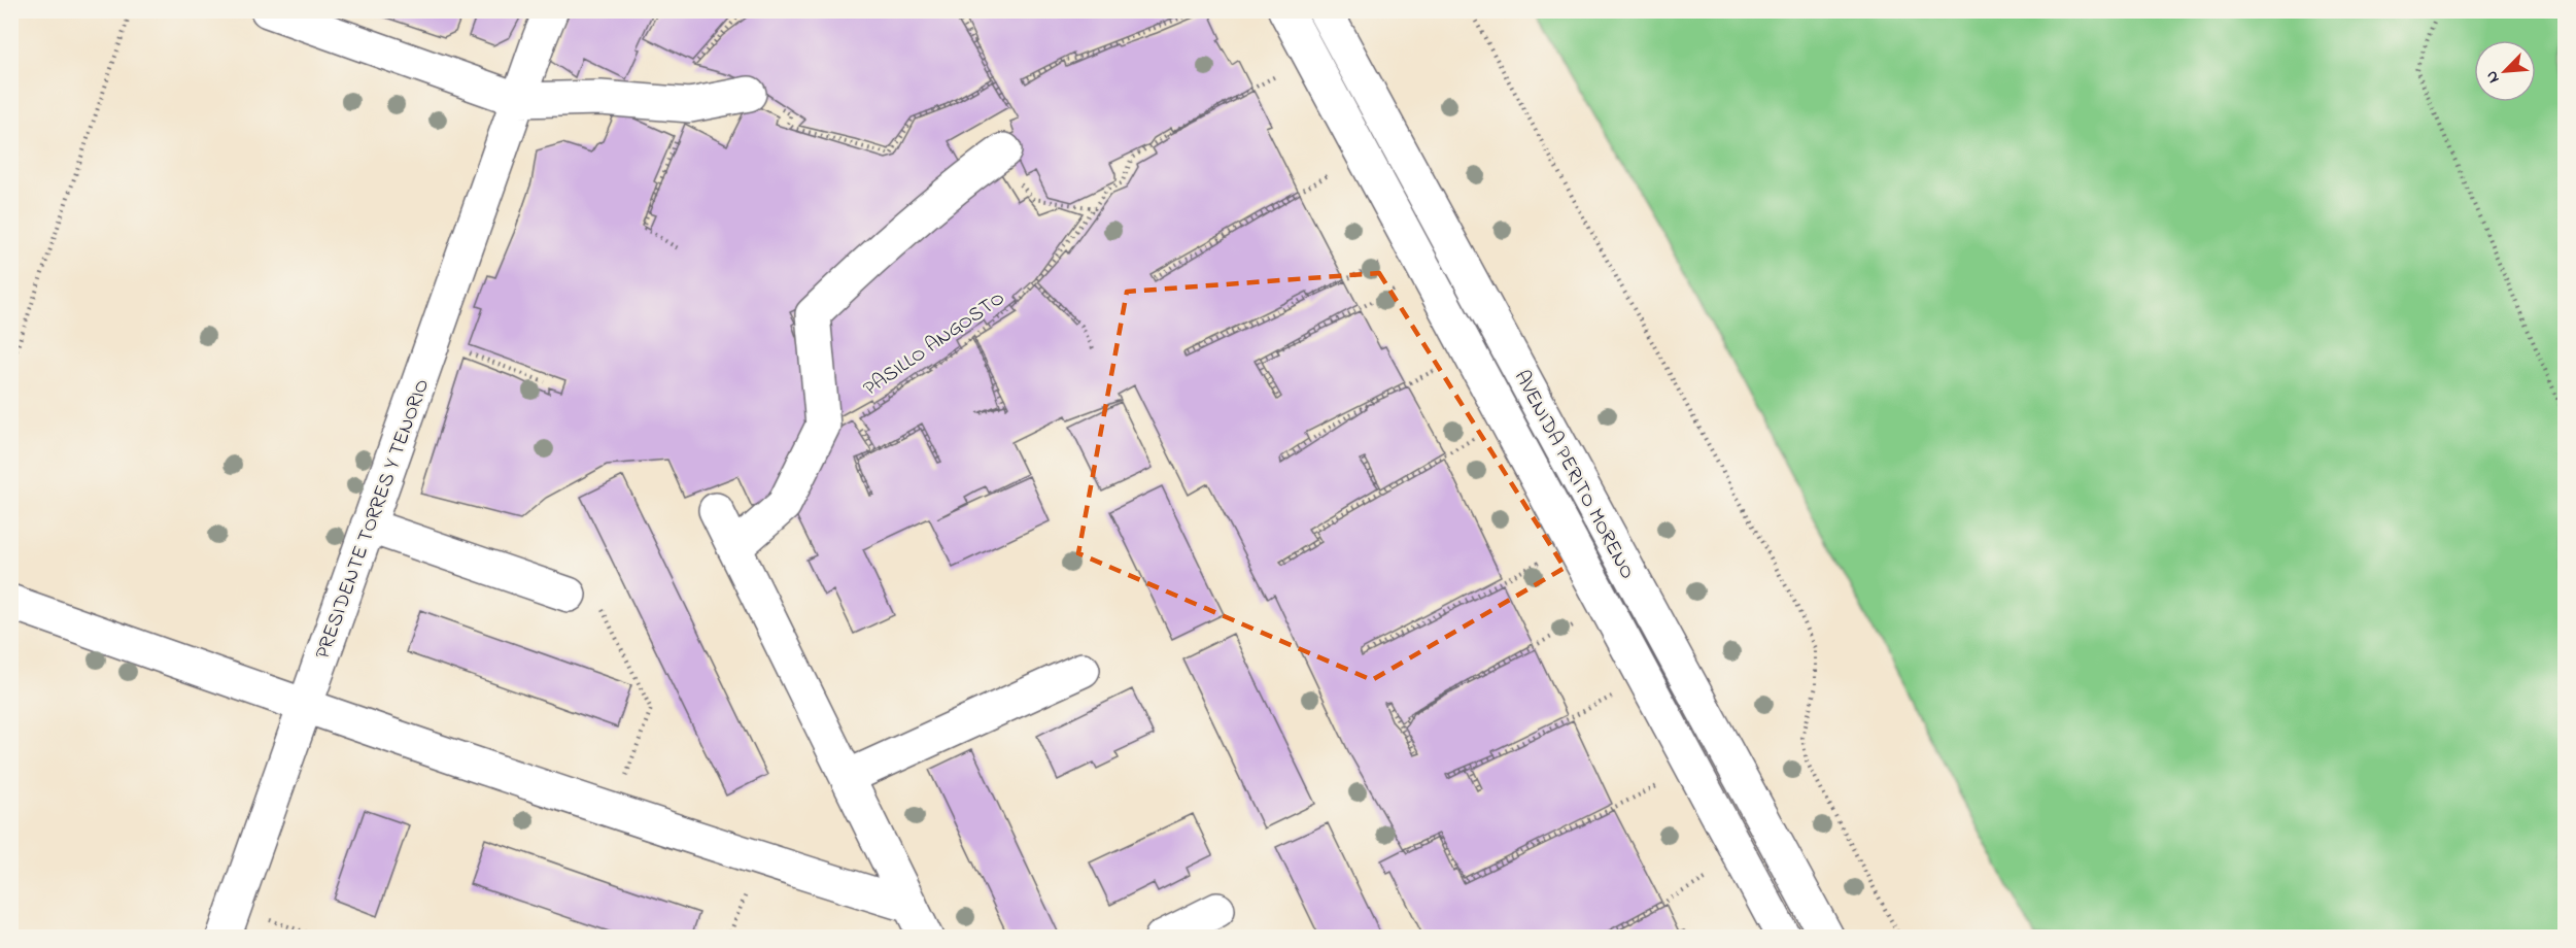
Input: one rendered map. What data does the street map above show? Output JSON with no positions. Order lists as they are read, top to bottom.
{
  "streets": {
    "street": ["AVENIDA PERITO MORENO", "PRESIDENTE TORRES Y TENORIO"],
    "path": ["PASILLO ANGOSTO"]
  },
  "crossings": [
    ["PASILLO ANGOSTO", "AVENIDA PERITO MORENO"]
  ],
  "north": "bottom left"
}
